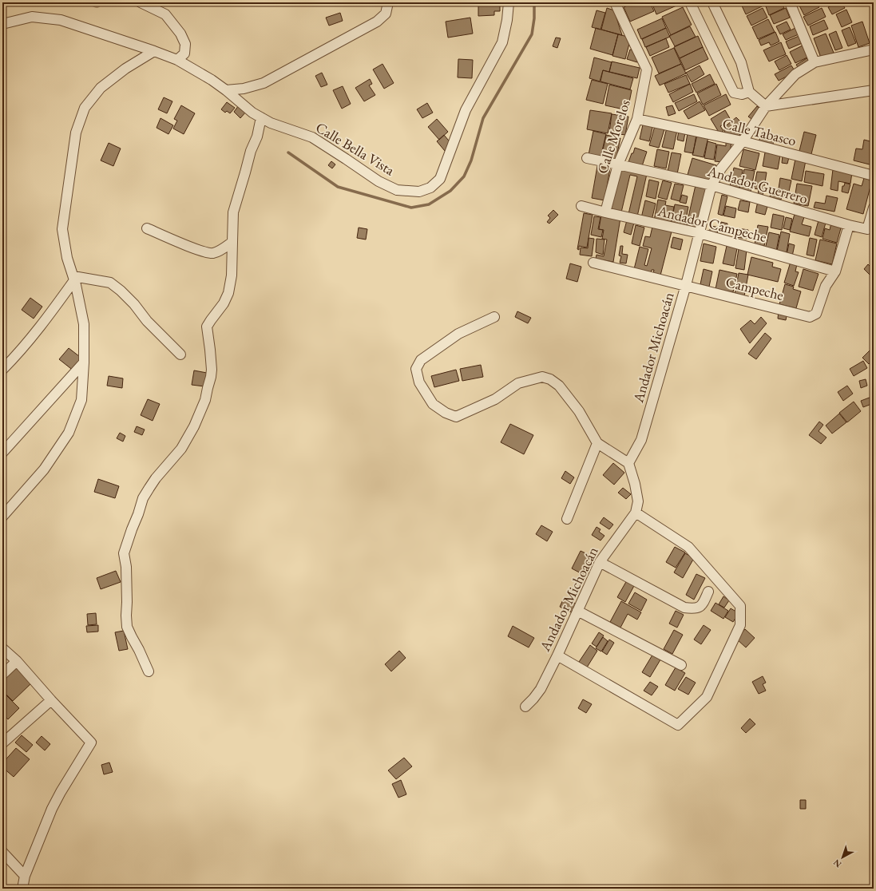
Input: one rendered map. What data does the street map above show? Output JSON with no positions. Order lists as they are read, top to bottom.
{
  "streets": {
    "street": [
      "Calle Tabasco",
      "Calle Morelos",
      "Calle Bella Vista",
      "Andador Guerrero",
      "Andador Campeche",
      "Campeche",
      "Andador Michoacán"
    ]
  },
  "crossings": [
    ["Calle Tabasco", "Calle Morelos"],
    ["Calle Tabasco", "Andador Michoacán"],
    ["Calle Morelos", "Andador Guerrero"],
    ["Calle Morelos", "Andador Campeche"],
    ["Andador Guerrero", "Campeche"],
    ["Andador Guerrero", "Andador Michoacán"],
    ["Andador Campeche", "Campeche"],
    ["Andador Campeche", "Andador Michoacán"],
    ["Campeche", "Andador Michoacán"]
  ],
  "north": "bottom left"
}
